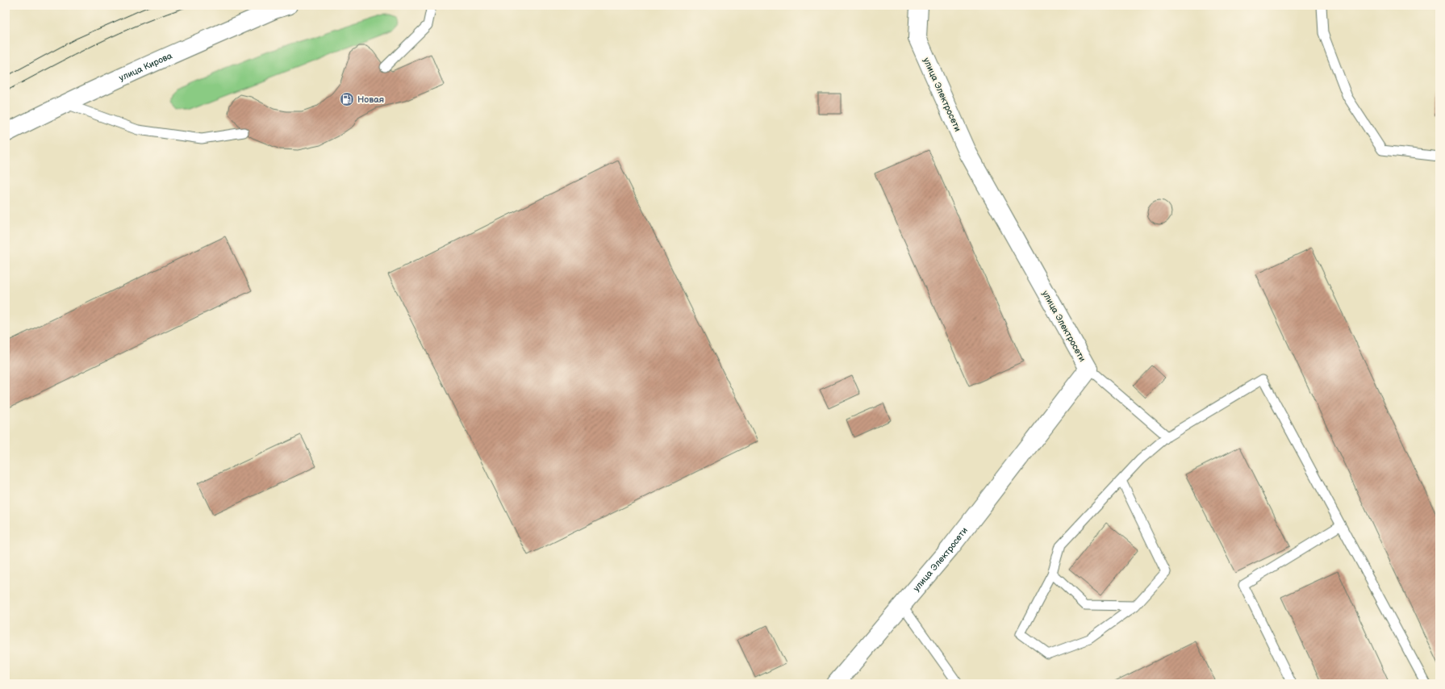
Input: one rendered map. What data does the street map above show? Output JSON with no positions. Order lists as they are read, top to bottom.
{
  "streets": {
    "street": ["улица Кирова", "улица Электросети"]
  },
  "places": {
    "fuel station": ["Новая"]
  }
}
